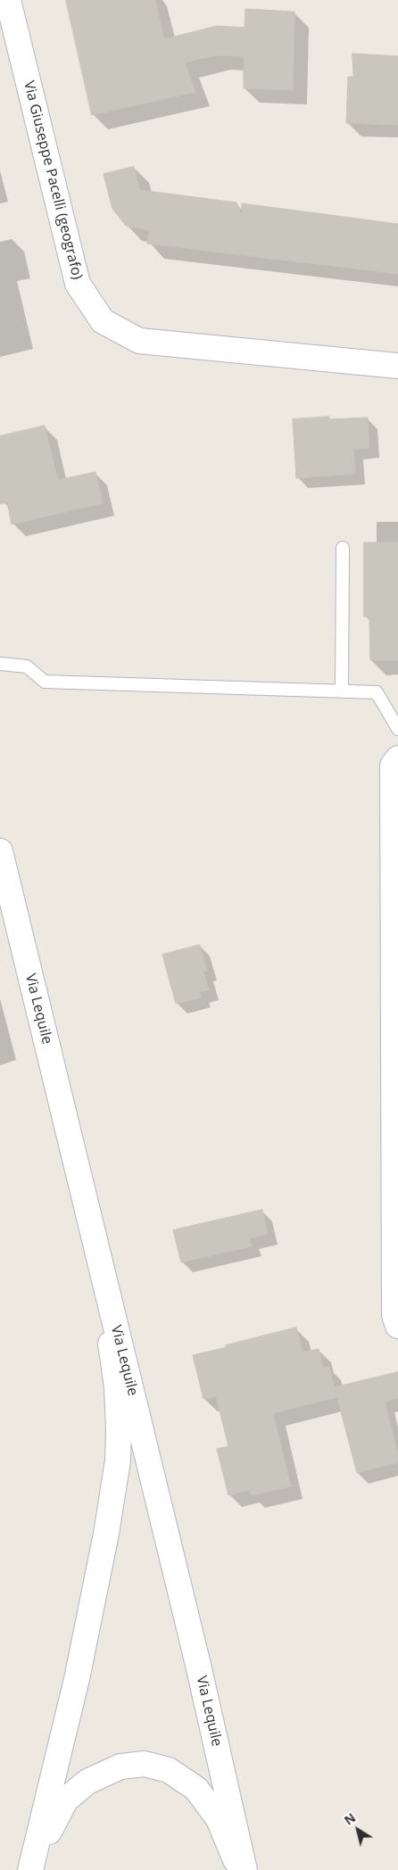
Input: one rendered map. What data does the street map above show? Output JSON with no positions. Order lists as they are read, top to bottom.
{
  "streets": {
    "street": ["Via Giuseppe Pacelli (geografo)", "Via Lequile"]
  },
  "north": "top left"
}
